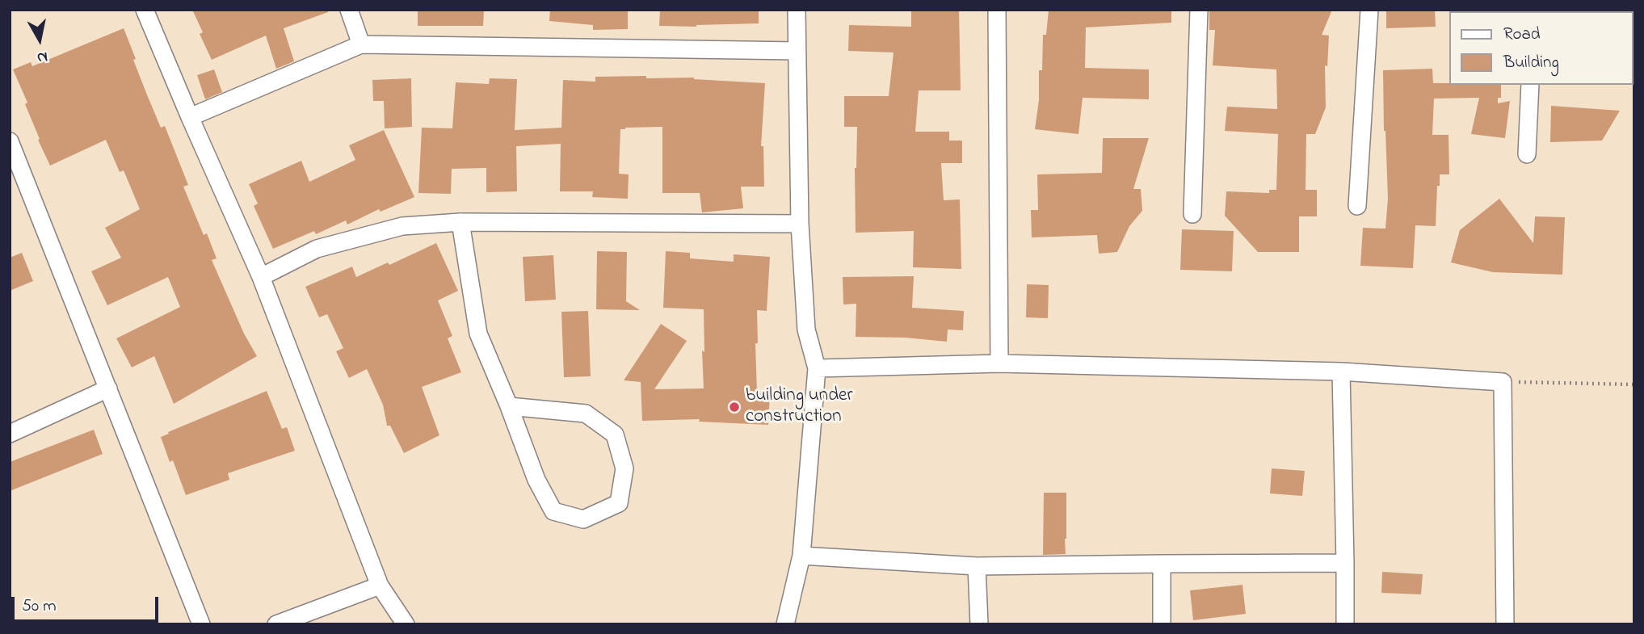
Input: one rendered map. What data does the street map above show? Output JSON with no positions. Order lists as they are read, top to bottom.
{
  "places": ["building under construction"],
  "legend": ["Road", "Building"],
  "scale_bar": "50 m",
  "north": "bottom"
}
